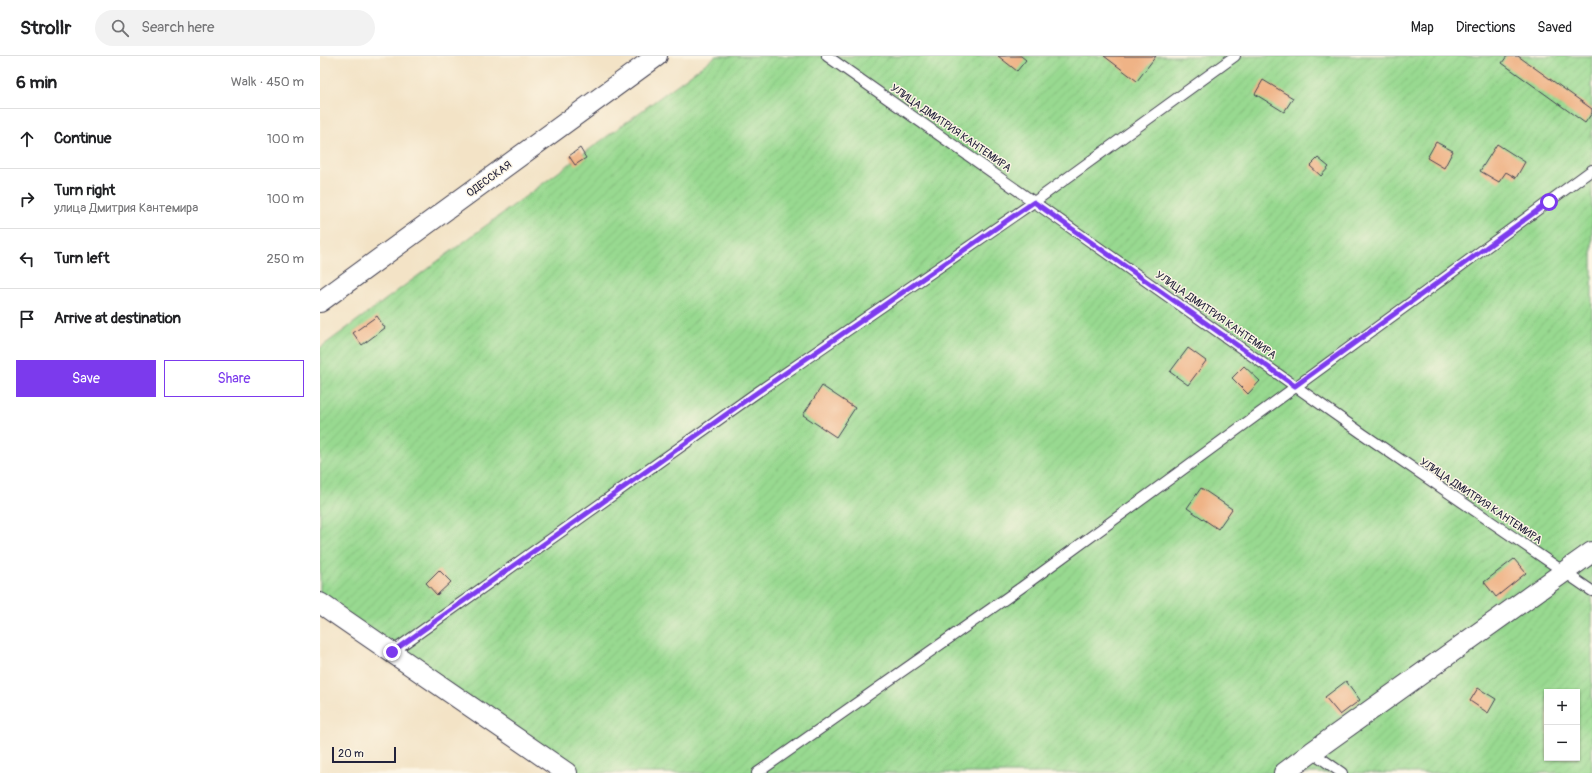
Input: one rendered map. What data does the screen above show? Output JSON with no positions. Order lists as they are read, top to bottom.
{
  "streets": {
    "street": ["ОДЕССКАЯ"],
    "lane": ["УЛИЦА ДМИТРИЯ КАНТЕМИРА"]
  },
  "scale_bar": "20 m",
  "page": {
    "header": "Strollr",
    "search": "Search here",
    "nav": ["Map", "Directions", "Saved"],
    "heading": ["6 min", "Walk · 450 m"],
    "list": [
      ["Continue", "100 m"],
      ["Turn right", "улица Дмитрия Кантемира", "100 m"],
      ["Turn left", "250 m"],
      "Arrive at destination"
    ],
    "buttons": ["Save", "Share"],
    "map_buttons": ["+", "−"],
    "scale": "20 m"
  }
}
